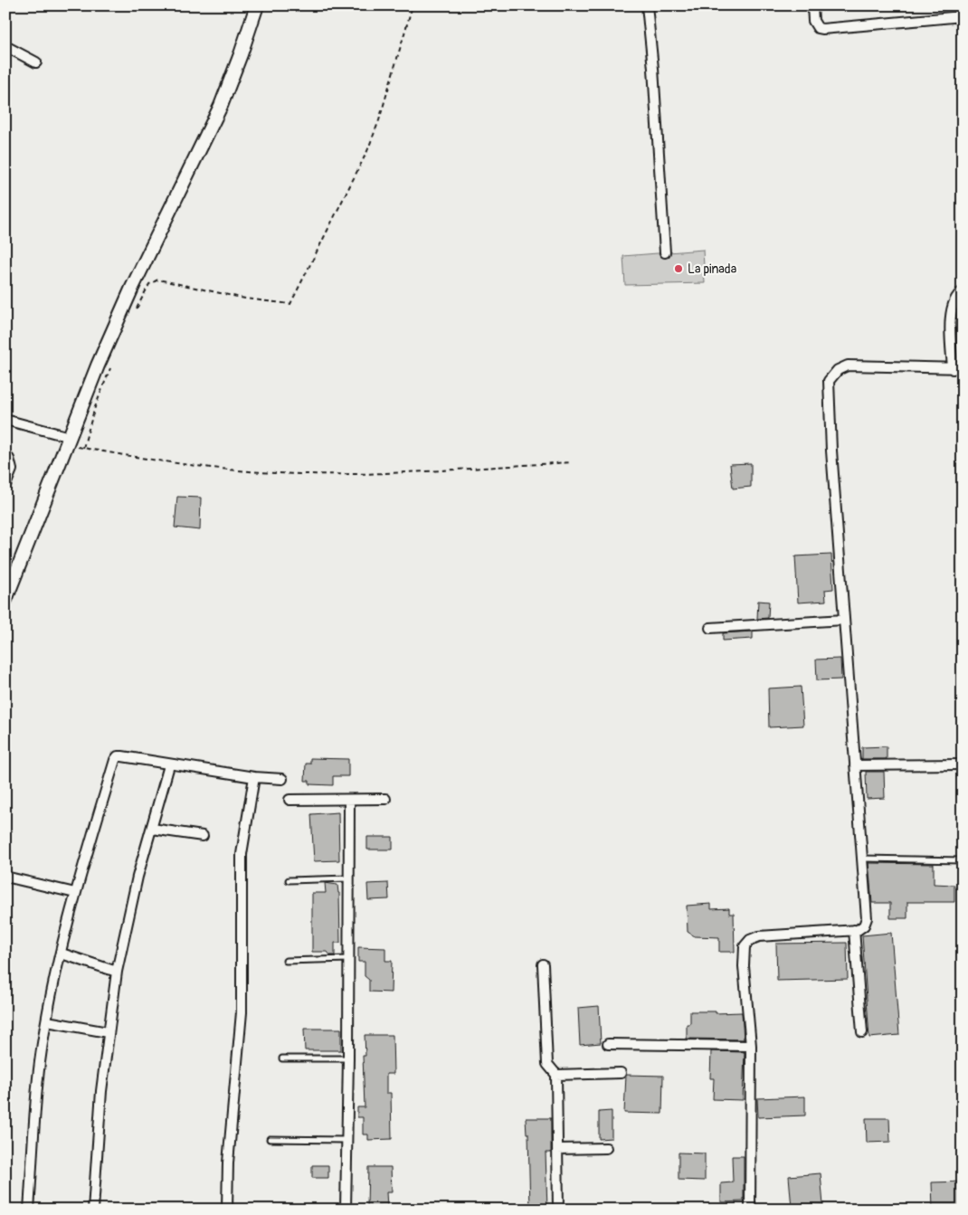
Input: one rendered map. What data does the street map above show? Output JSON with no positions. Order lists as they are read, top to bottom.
{
  "places": ["La pinada"]
}
